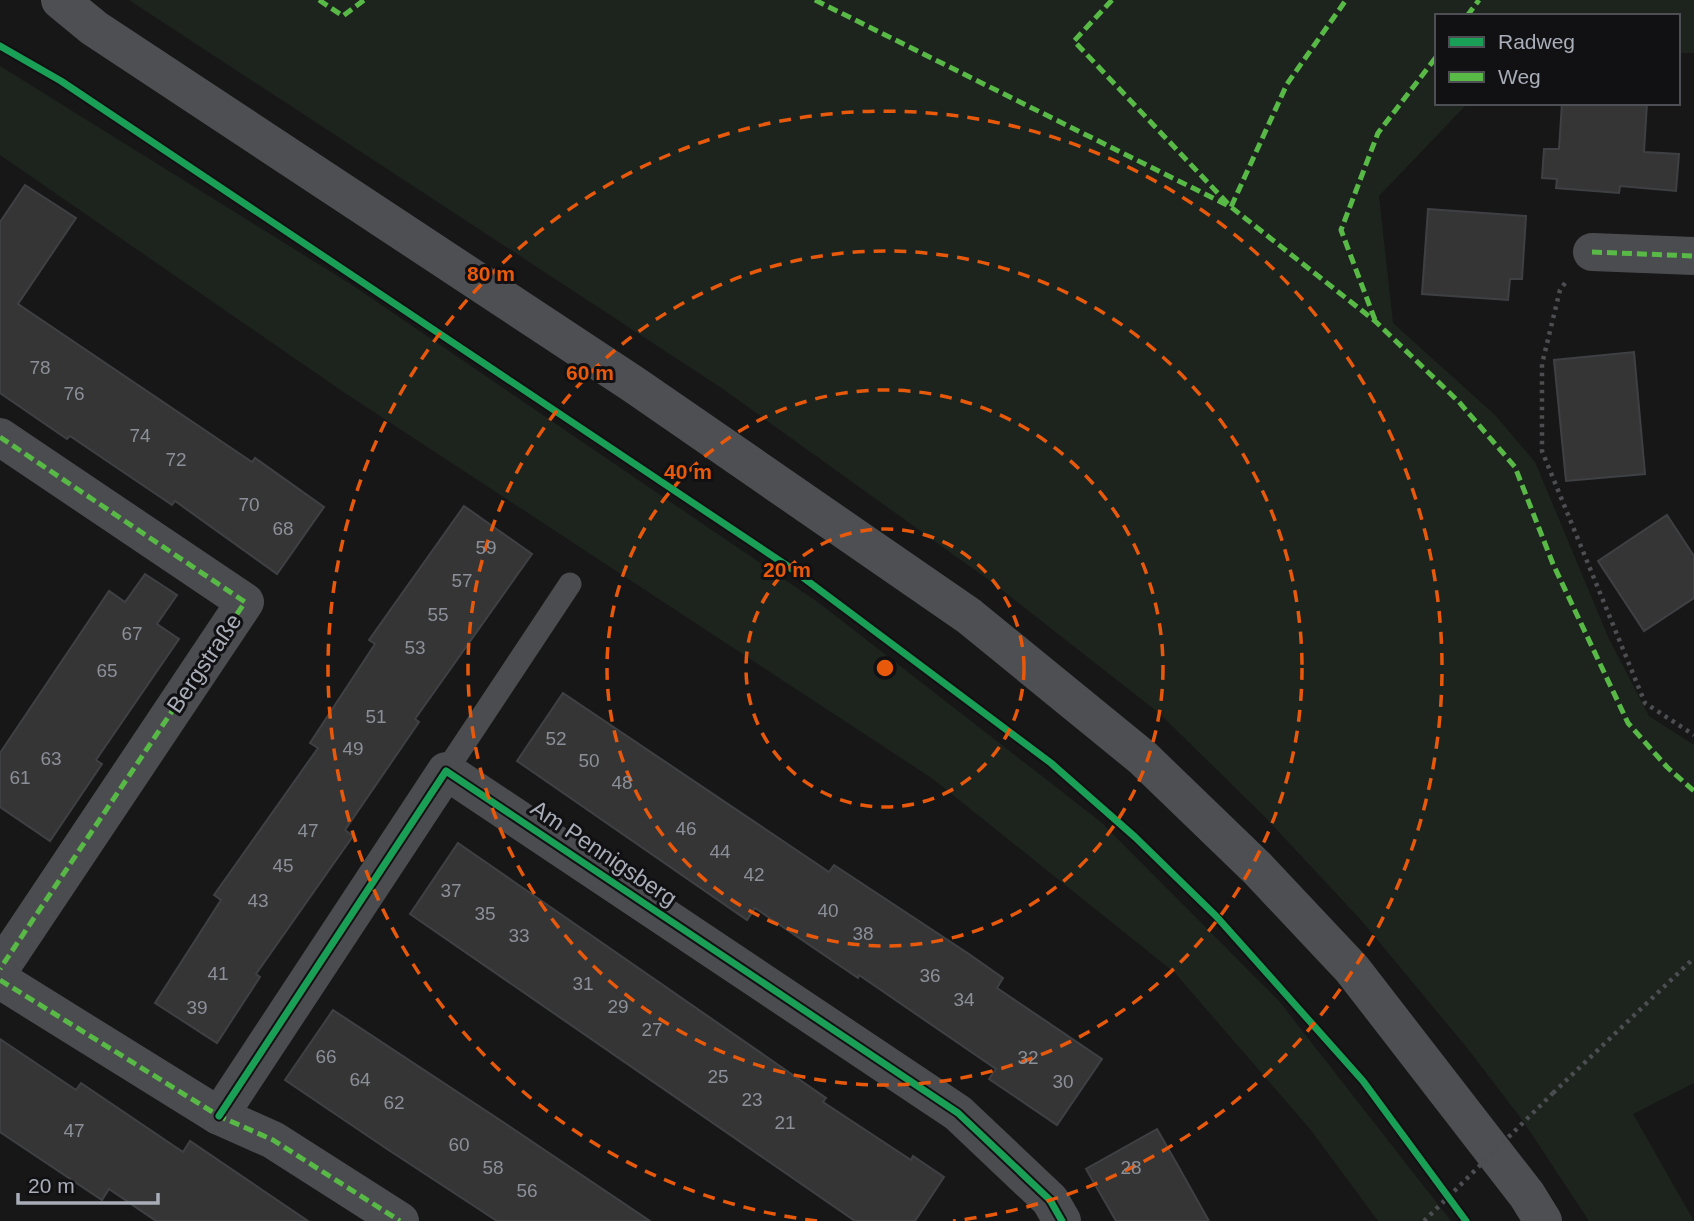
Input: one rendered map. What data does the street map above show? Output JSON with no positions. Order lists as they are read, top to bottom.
{
  "streets": {
    "street": ["Bergstraße", "Am Pennigsberg"]
  },
  "house_numbers": [
    "78",
    "76",
    "74",
    "72",
    "70",
    "68",
    "59",
    "57",
    "55",
    "67",
    "53",
    "65",
    "51",
    "52",
    "49",
    "63",
    "50",
    "61",
    "48",
    "46",
    "47",
    "44",
    "45",
    "42",
    "37",
    "43",
    "40",
    "35",
    "38",
    "33",
    "41",
    "36",
    "31",
    "34",
    "29",
    "39",
    "27",
    "66",
    "32",
    "25",
    "64",
    "30",
    "23",
    "62",
    "21",
    "47",
    "60",
    "58",
    "28",
    "56"
  ],
  "legend": ["Radweg", "Weg"],
  "scale_bar": "20 m",
  "rings": [
    "80 m",
    "60 m",
    "40 m",
    "20 m"
  ]
}
